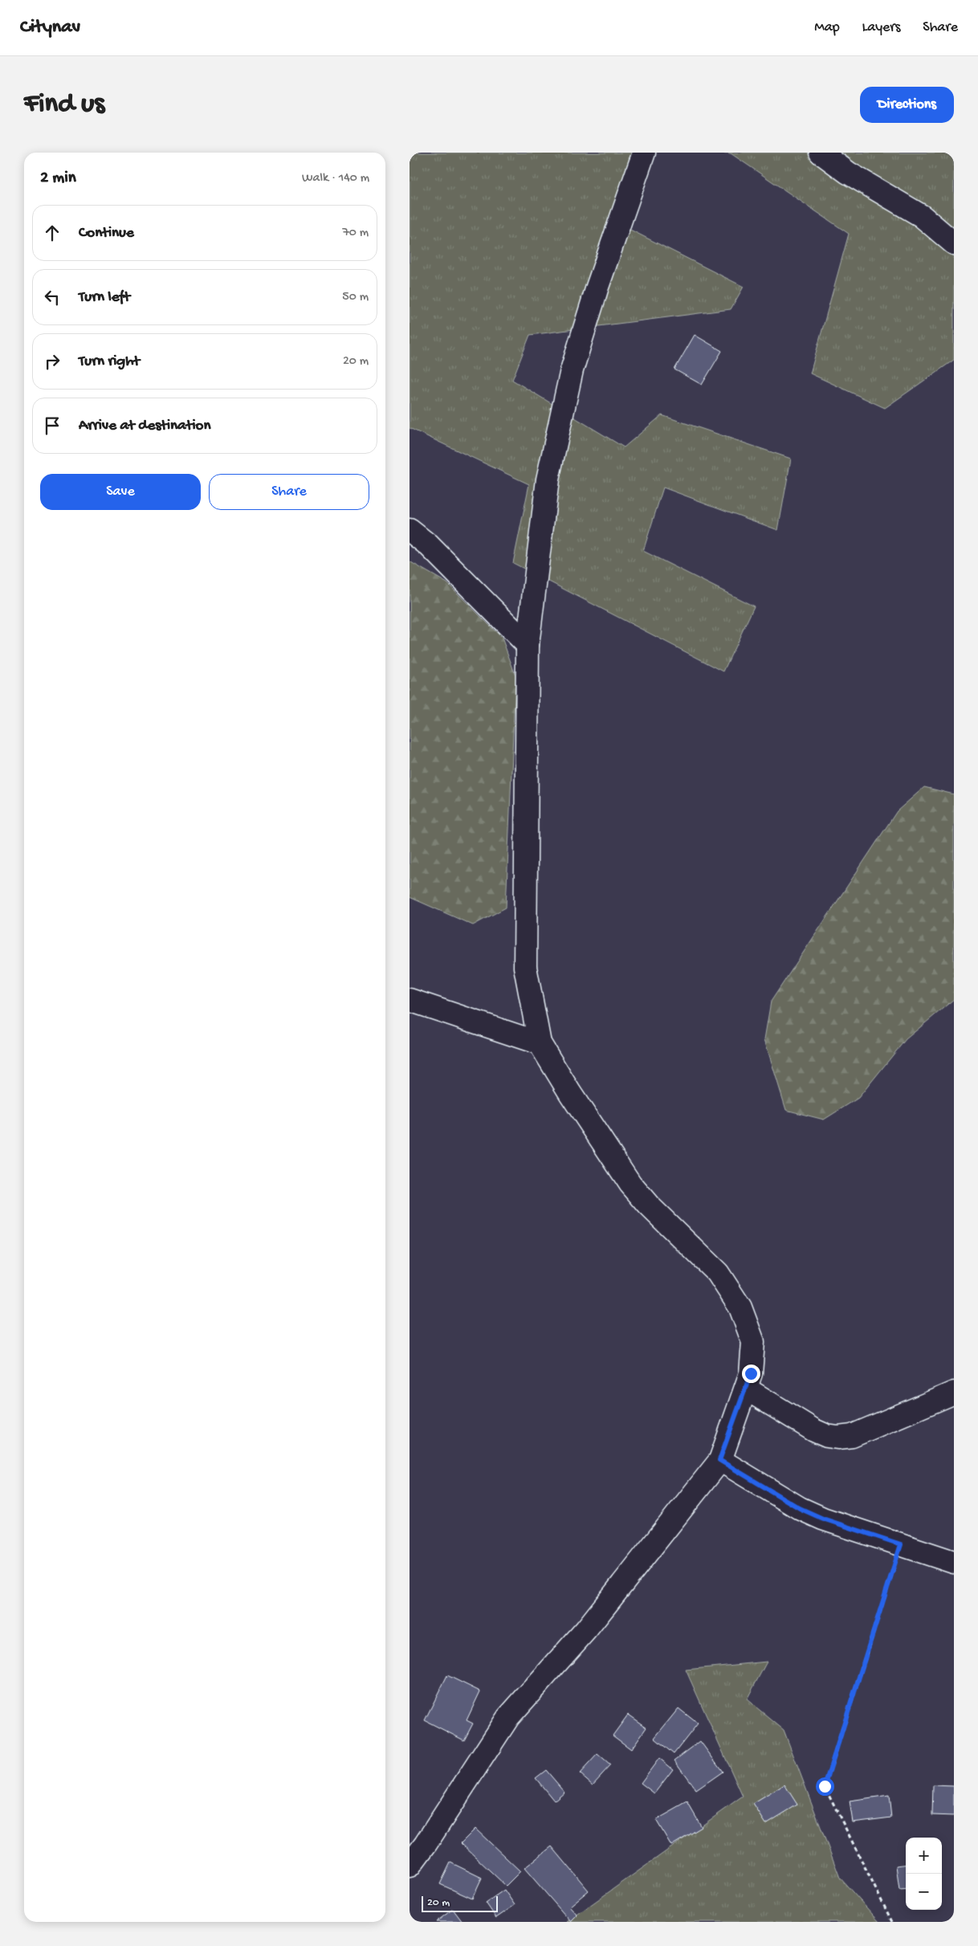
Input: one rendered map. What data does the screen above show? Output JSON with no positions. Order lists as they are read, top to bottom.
{
  "scale_bar": "20 m",
  "page": {
    "header": "Citynav",
    "nav": ["Map", "Layers", "Share"],
    "buttons": [
      "Directions",
      ["Save", "Share"]
    ],
    "title": "Find us",
    "heading": ["2 min", "Walk · 140 m"],
    "list": [
      ["Continue", "70 m"],
      ["Turn left", "50 m"],
      ["Turn right", "20 m"],
      "Arrive at destination"
    ],
    "map_buttons": ["+", "−"],
    "scale": "20 m"
  }
}
